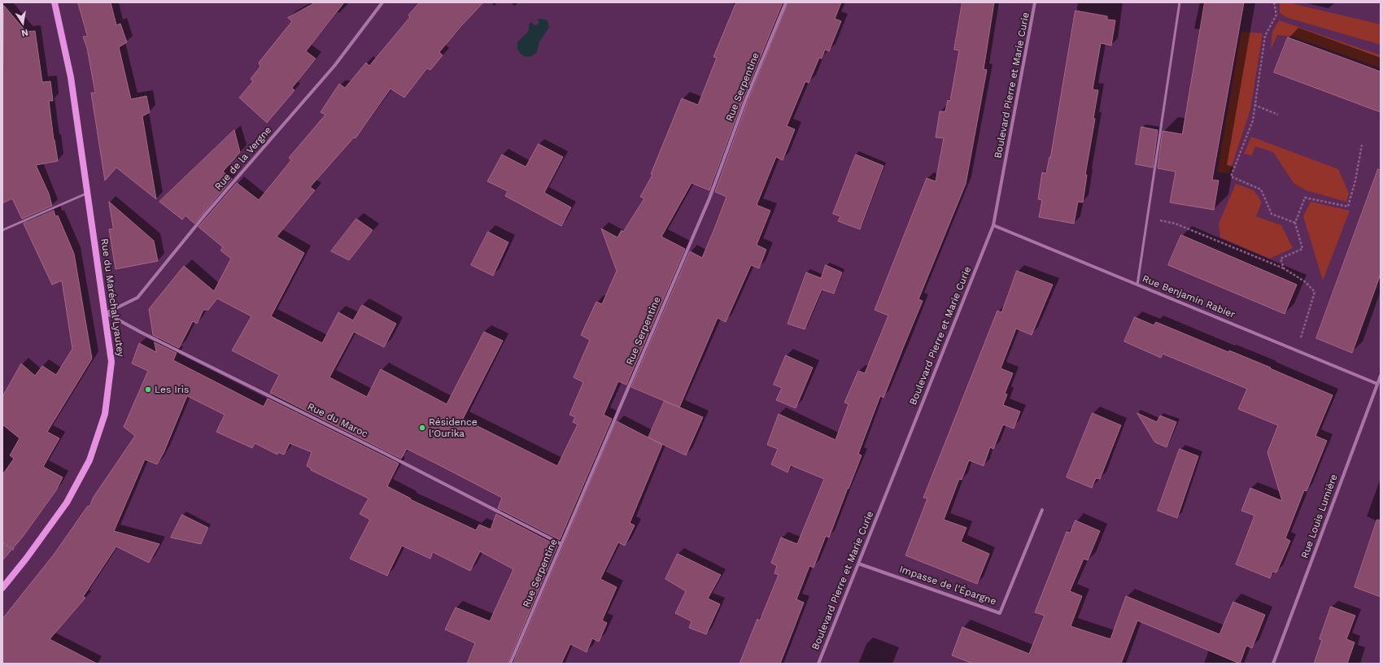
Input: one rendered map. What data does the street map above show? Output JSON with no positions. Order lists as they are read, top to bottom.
{
  "streets": {
    "main road": ["Rue du Maréchal Lyautey"],
    "street": [
      "Boulevard Pierre et Marie Curie",
      "Rue Serpentine",
      "Rue de la Vergne",
      "Rue Benjamin Rabier",
      "Rue du Maroc",
      "Rue Louis Lumière",
      "Impasse de l'Épargne"
    ]
  },
  "crossings": [
    ["Boulevard Pierre et Marie Curie", "Rue Benjamin Rabier"],
    ["Boulevard Pierre et Marie Curie", "Impasse de l'Épargne"],
    ["Rue Serpentine", "Rue du Maroc"],
    ["Rue de la Vergne", "Rue du Maréchal Lyautey"],
    ["Rue de la Vergne", "Rue du Maroc"],
    ["Rue Benjamin Rabier", "Rue Louis Lumière"],
    ["Rue du Maréchal Lyautey", "Rue du Maroc"]
  ],
  "places": ["Les Iris", "Résidence l'Ourika"],
  "north": "bottom"
}
